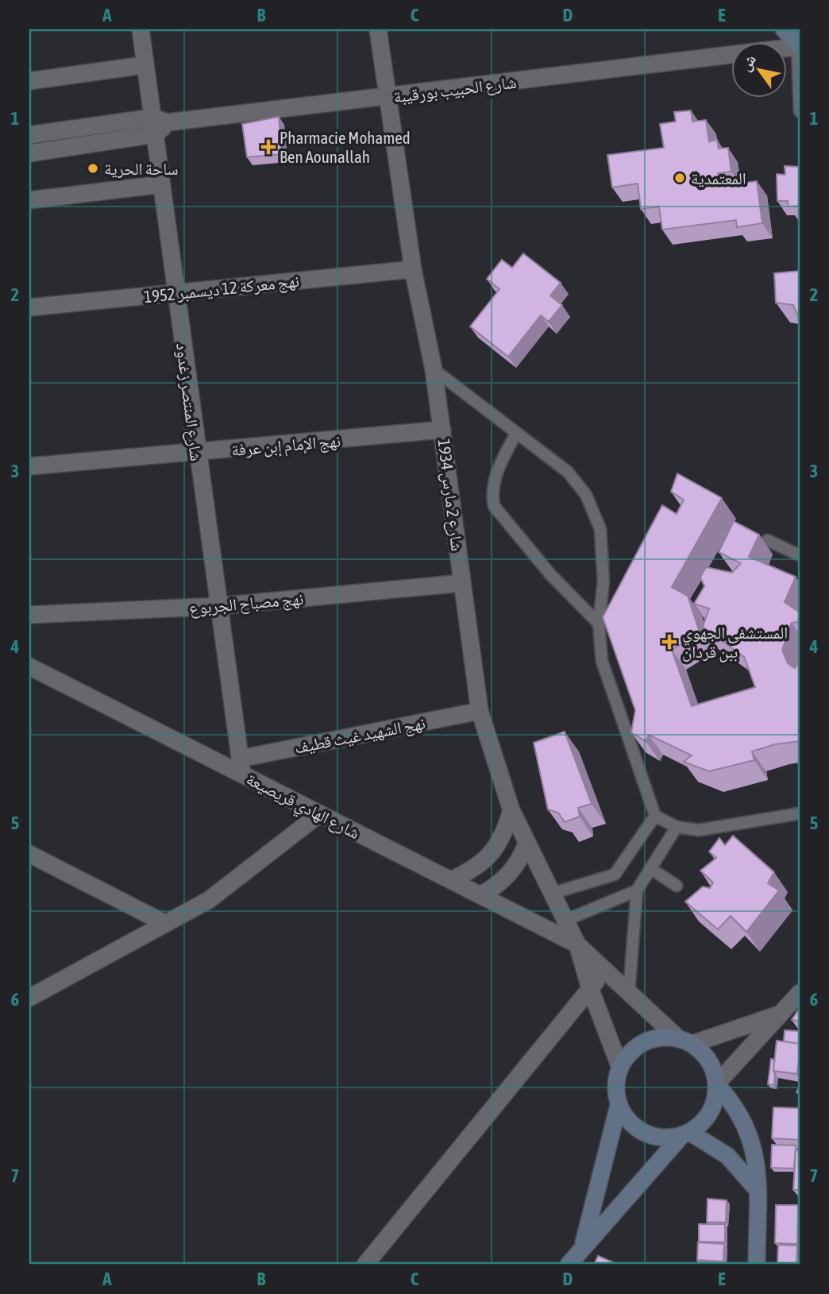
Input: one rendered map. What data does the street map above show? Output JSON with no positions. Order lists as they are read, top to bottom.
{
  "streets": {
    "street": [
      "شارع الحبيب بورقيبة",
      "نهج معركة 12 ديسمبر 1952",
      "شارع المنتصر زغدود",
      "نهج الإمام إبن عرفة",
      "شارع 2 مارس 1934",
      "نهج مصباح الجربوع",
      "نهج الشهيد غيث قطيف",
      "شارع الهادي قريصيعة"
    ]
  },
  "crossings": [
    ["شارع الحبيب بورقيبة", "شارع المنتصر زغدود"],
    ["شارع الحبيب بورقيبة", "شارع 2 مارس 1934"],
    ["نهج معركة 12 ديسمبر 1952", "شارع المنتصر زغدود"],
    ["نهج معركة 12 ديسمبر 1952", "شارع 2 مارس 1934"],
    ["شارع المنتصر زغدود", "نهج الإمام إبن عرفة"],
    ["شارع المنتصر زغدود", "نهج مصباح الجربوع"],
    ["شارع المنتصر زغدود", "نهج الشهيد غيث قطيف"],
    ["شارع المنتصر زغدود", "شارع الهادي قريصيعة"],
    ["نهج الإمام إبن عرفة", "شارع 2 مارس 1934"],
    ["شارع 2 مارس 1934", "نهج مصباح الجربوع"],
    ["شارع 2 مارس 1934", "نهج الشهيد غيث قطيف"],
    ["شارع 2 مارس 1934", "شارع الهادي قريصيعة"],
    ["نهج الشهيد غيث قطيف", "شارع الهادي قريصيعة"]
  ],
  "places": {
    "health": ["Pharmacie Mohamed Ben Aounallah", "المستشفى الجهوي ببن قردان"],
    "other": ["ساحة الحرية", "المعتمدية"]
  },
  "north": "top left",
  "grid": {
    "columns": [
      "A",
      "B",
      "C",
      "D",
      "E"
    ],
    "rows": [
      "1",
      "2",
      "3",
      "4",
      "5",
      "6",
      "7"
    ]
  }
}
